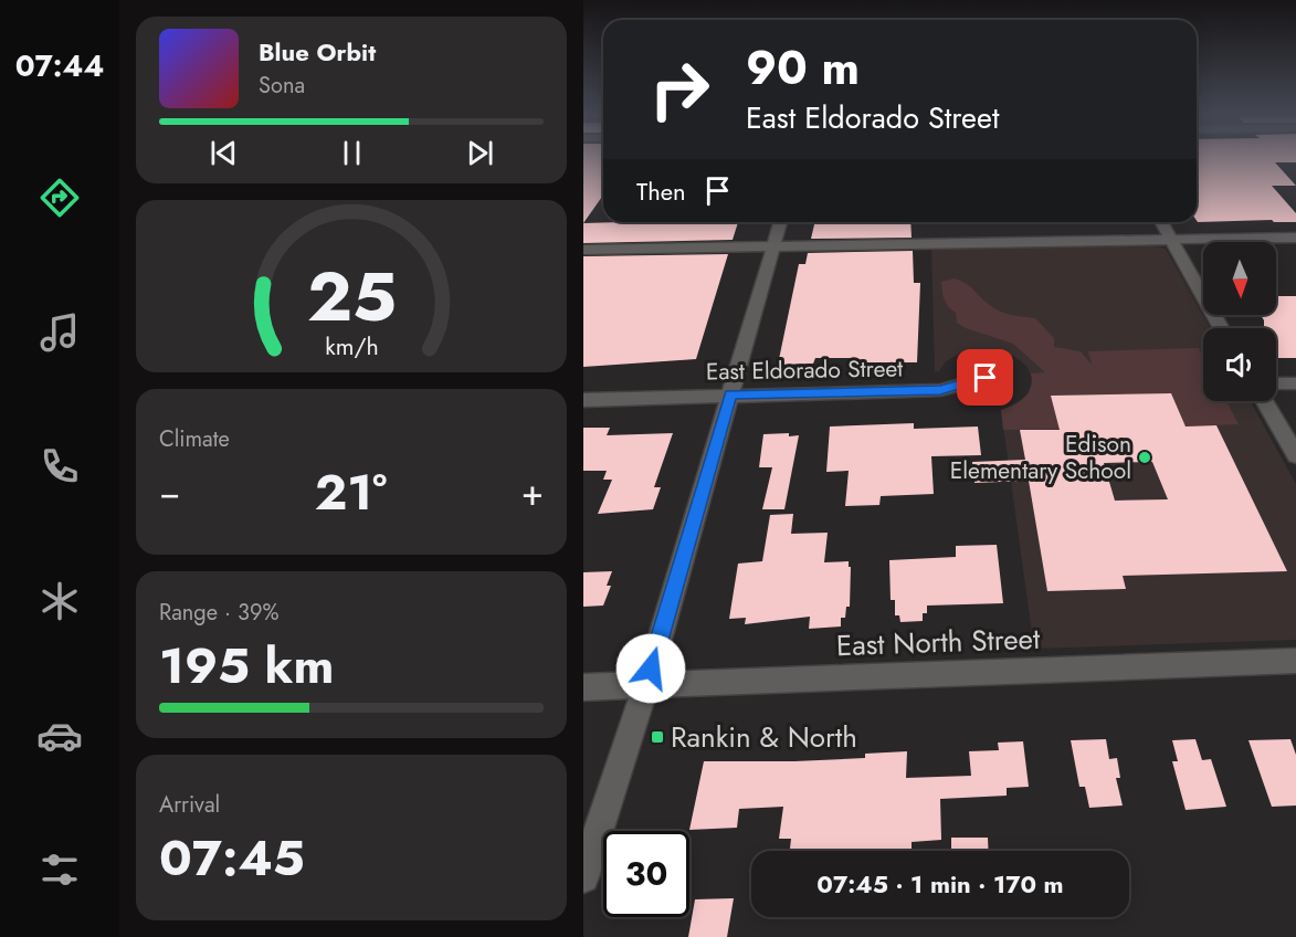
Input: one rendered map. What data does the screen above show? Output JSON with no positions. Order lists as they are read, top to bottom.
{
  "streets": {
    "street": ["East Eldorado Street", "East North Street"]
  },
  "places": {
    "other": ["Edison Elementary School"],
    "transit": ["Rankin & North"]
  },
  "north": "bottom",
  "page": {
    "tabs": "07:44",
    "turn": ["90 m", "East Eldorado Street"],
    "song": ["Blue Orbit", "Sona"],
    "then": "Then",
    "tile": [
      "Climate",
      ["Range · 39%", "195 km"],
      ["Arrival", "07:45"]
    ],
    "heat": ["−", "21°", "+"],
    "limit": "30",
    "trip": "07:45 · 1 min · 170 m",
    "gauge": ["25", "km/h"]
  }
}
